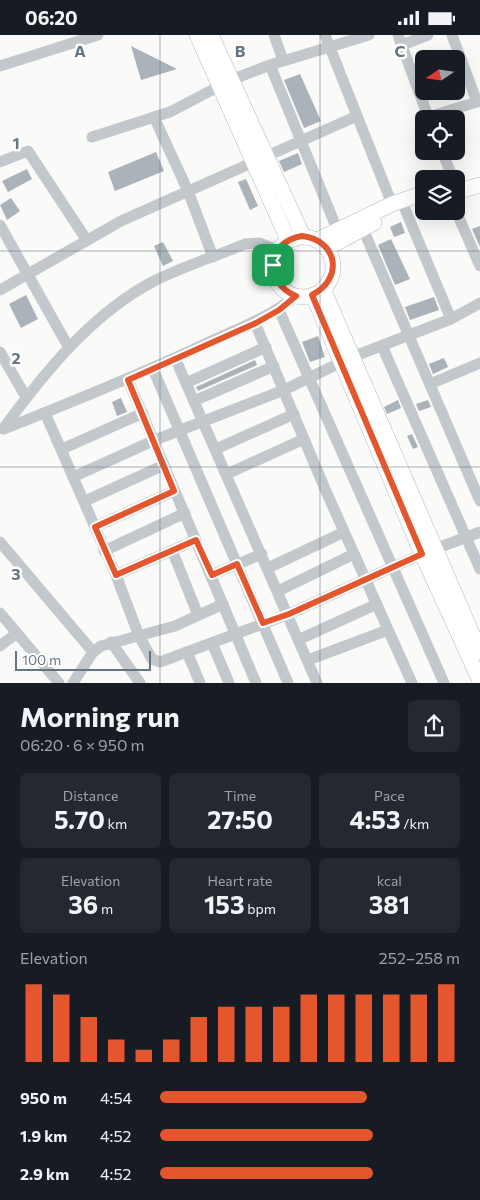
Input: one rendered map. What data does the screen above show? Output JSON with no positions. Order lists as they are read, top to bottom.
{
  "scale_bar": "100 m",
  "north": "left",
  "page": {
    "status": "06:20",
    "scale": "100 m",
    "heading": ["Morning run", "06:20 · 6 × 950 m"],
    "stats": [
      ["Distance", "5.70 km"],
      ["Time", "27:50"],
      ["Pace", "4:53 /km"],
      ["Elevation", "36 m"],
      ["Heart rate", "153 bpm"],
      ["kcal", "381"]
    ],
    "chart": ["Elevation", "252–258 m"],
    "list": [
      {
        "name": "950 m",
        "note": "4:54"
      },
      {
        "name": "1.9 km",
        "note": "4:52"
      },
      {
        "name": "2.9 km",
        "note": "4:52"
      }
    ]
  },
  "grid": {
    "columns": ["A", "B", "C"],
    "rows": ["1", "2", "3"]
  }
}
